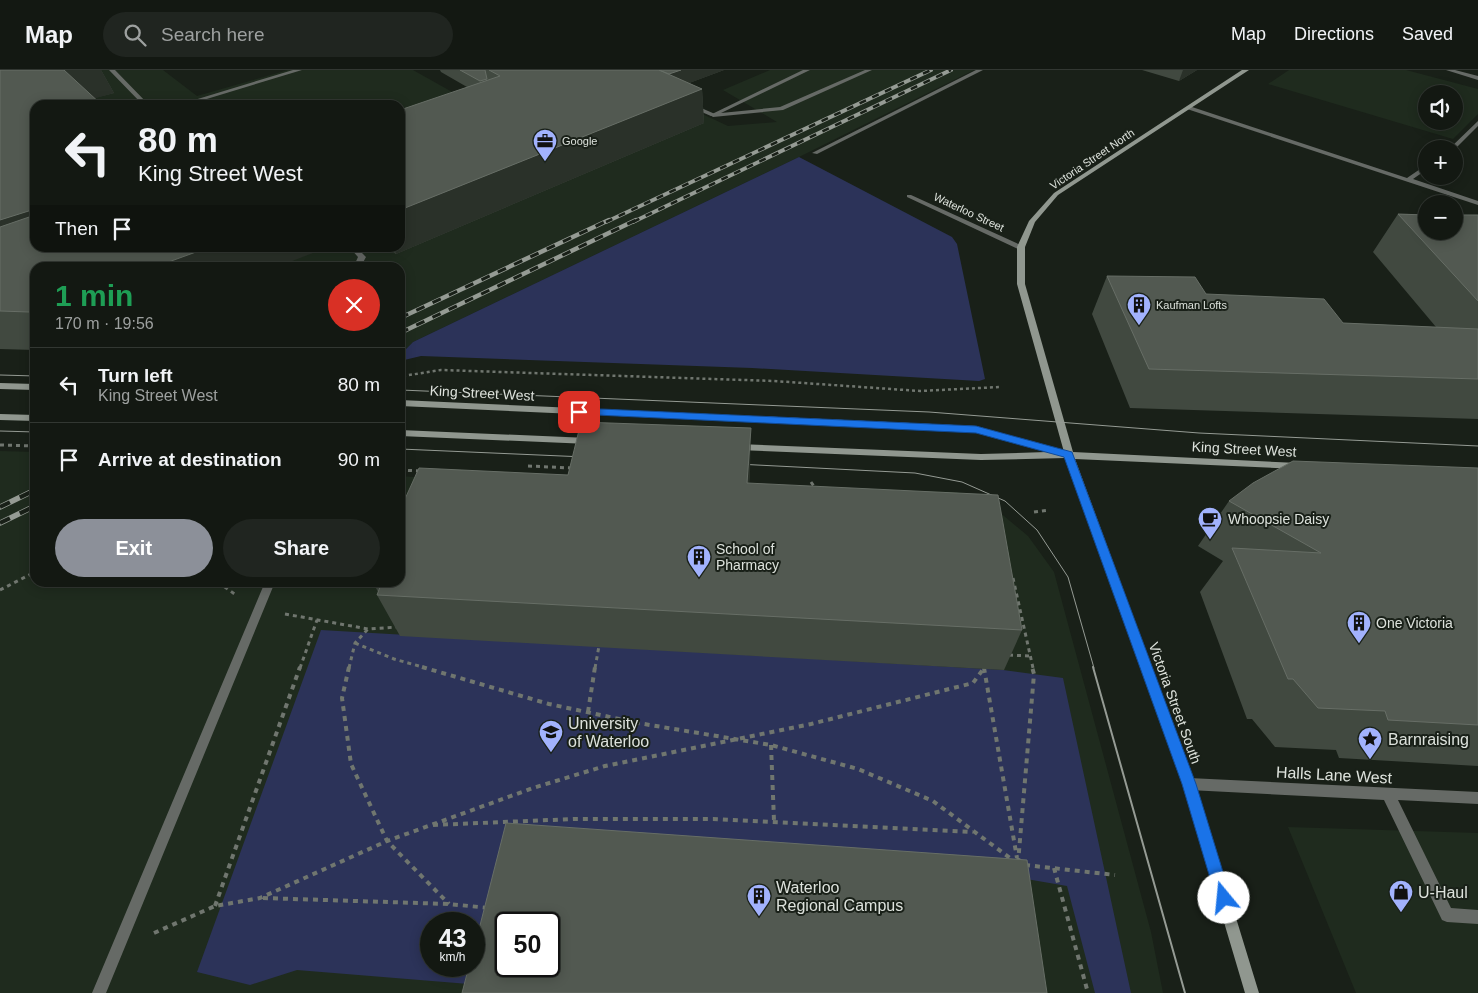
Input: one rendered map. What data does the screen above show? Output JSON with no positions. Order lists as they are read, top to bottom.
{
  "streets": {
    "main road": ["Victoria Street North", "King Street West", "Victoria Street South"],
    "street": ["Waterloo Street", "Halls Lane West"]
  },
  "crossings": [
    ["Victoria Street North", "Waterloo Street"],
    ["Victoria Street North", "King Street West"],
    ["Victoria Street North", "Victoria Street South"],
    ["King Street West", "Victoria Street South"],
    ["Victoria Street South", "Halls Lane West"]
  ],
  "places": {
    "office": ["Google"],
    "building": [
      "Kaufman Lofts",
      "School of Pharmacy",
      "One Victoria",
      "Waterloo Regional Campus"
    ],
    "cafe": ["Whoopsie Daisy"],
    "school or university": ["University of Waterloo"],
    "place": ["Barnraising"],
    "shop": ["U-Haul"]
  },
  "page": {
    "header": "Map",
    "search": "Search here",
    "nav": ["Map", "Directions", "Saved"],
    "map_buttons": ["+", "−"],
    "turn": ["80 m", "King Street West"],
    "then": "Then",
    "heading": ["1 min", "170 m · 19:56"],
    "list": [
      {
        "name": "Turn left",
        "note": "King Street West",
        "value": "80 m"
      },
      {
        "name": "Arrive at destination",
        "value": "90 m"
      }
    ],
    "buttons": ["Exit", "Share"],
    "speed": "43 km/h",
    "limit": "50"
  }
}
